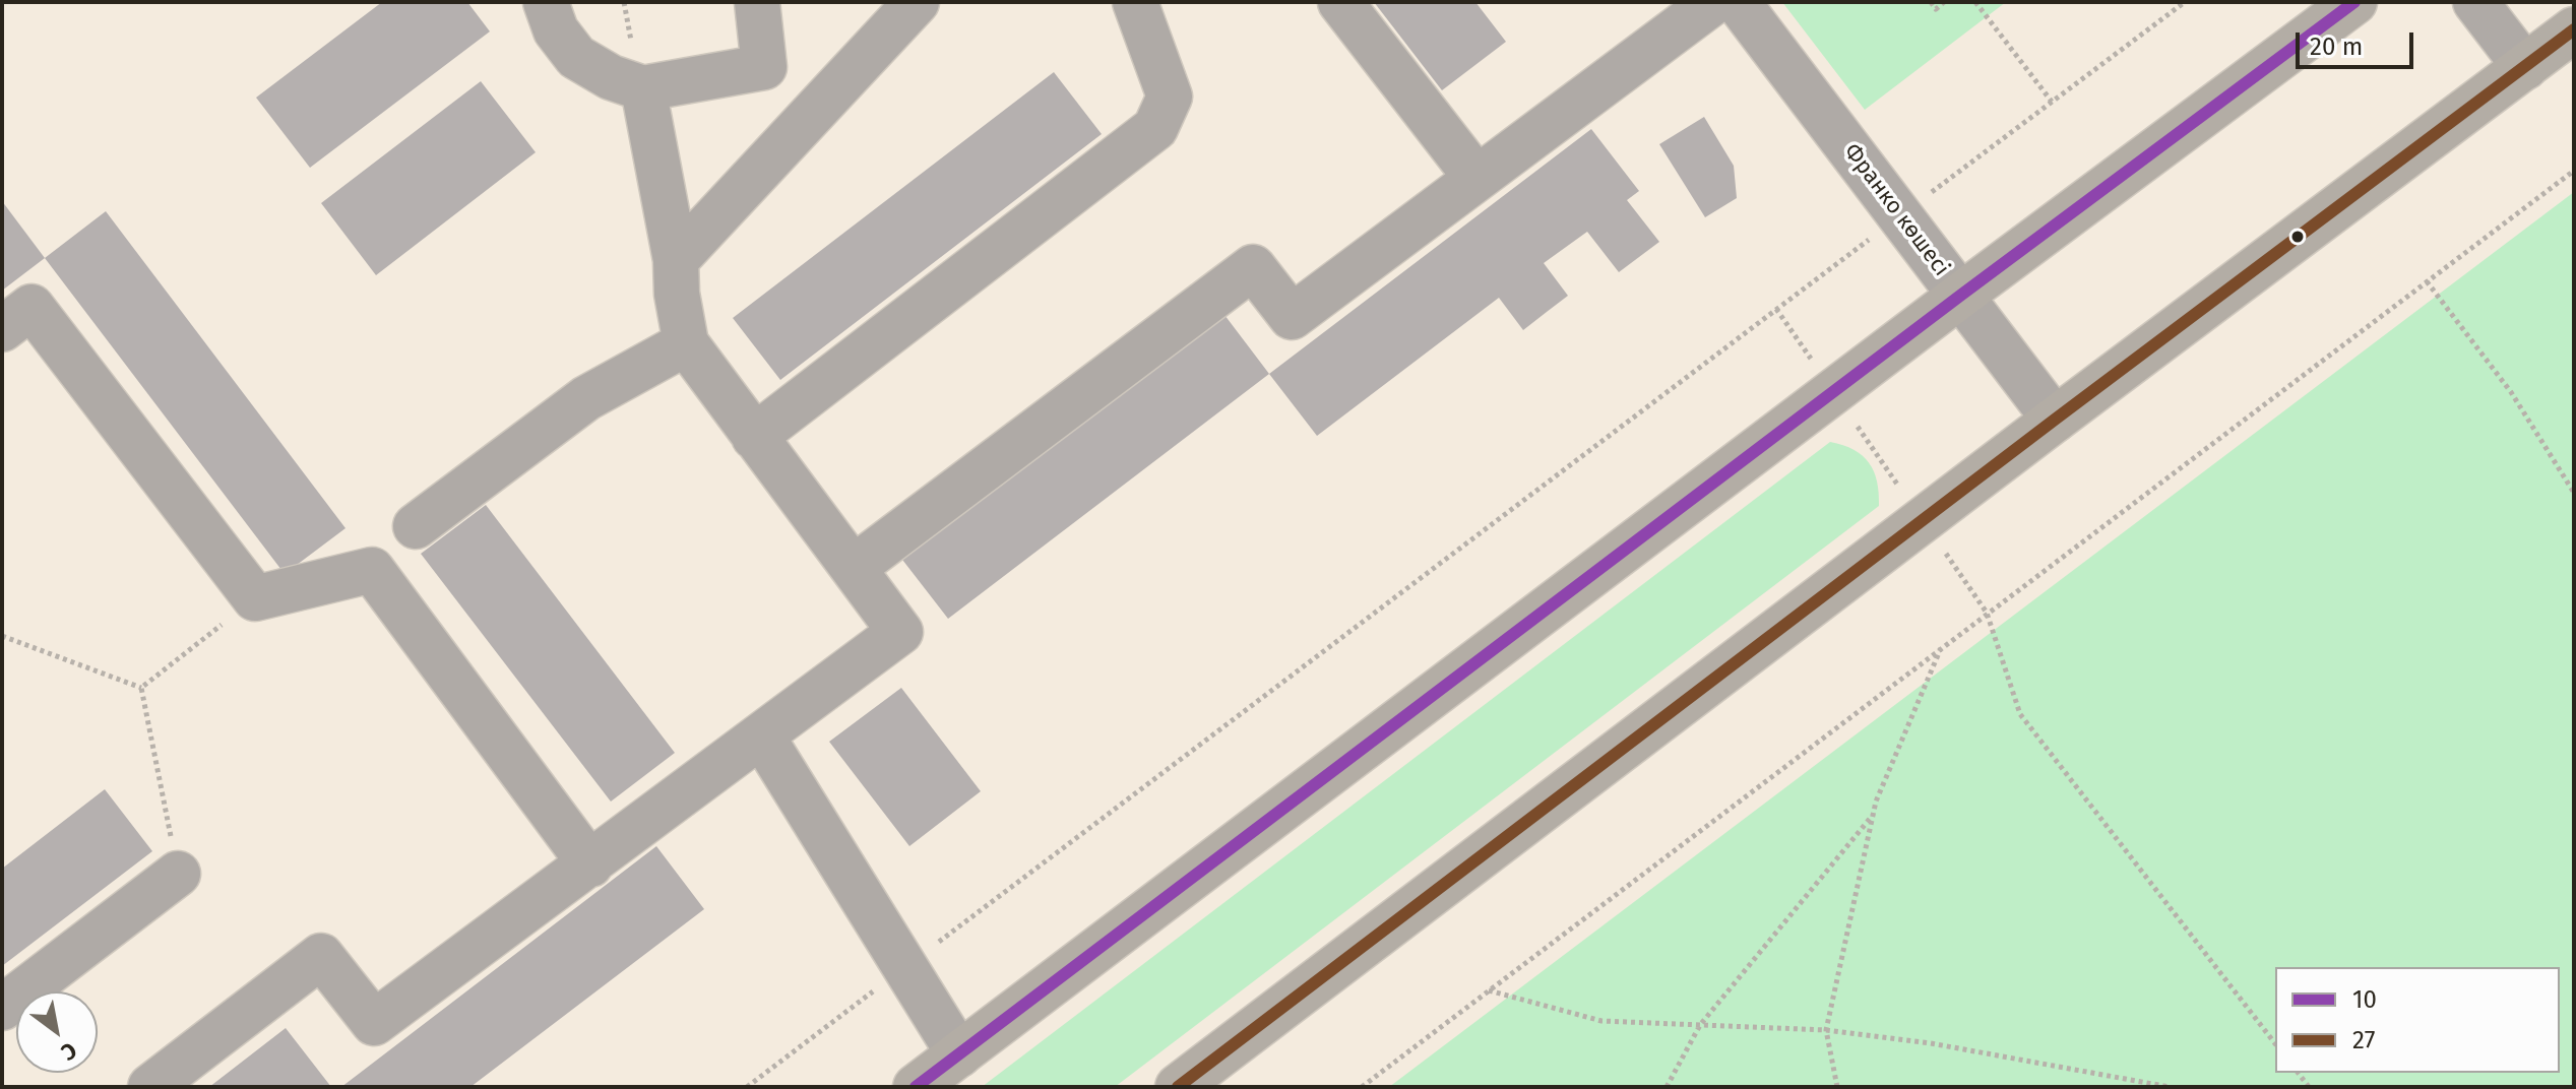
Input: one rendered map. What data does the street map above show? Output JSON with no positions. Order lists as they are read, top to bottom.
{
  "streets": {
    "street": ["Франко көшесі"]
  },
  "lines": ["transit line 10", "transit line 27"],
  "legend": ["10", "27"],
  "scale_bar": "20 m",
  "north": "bottom right"
}
